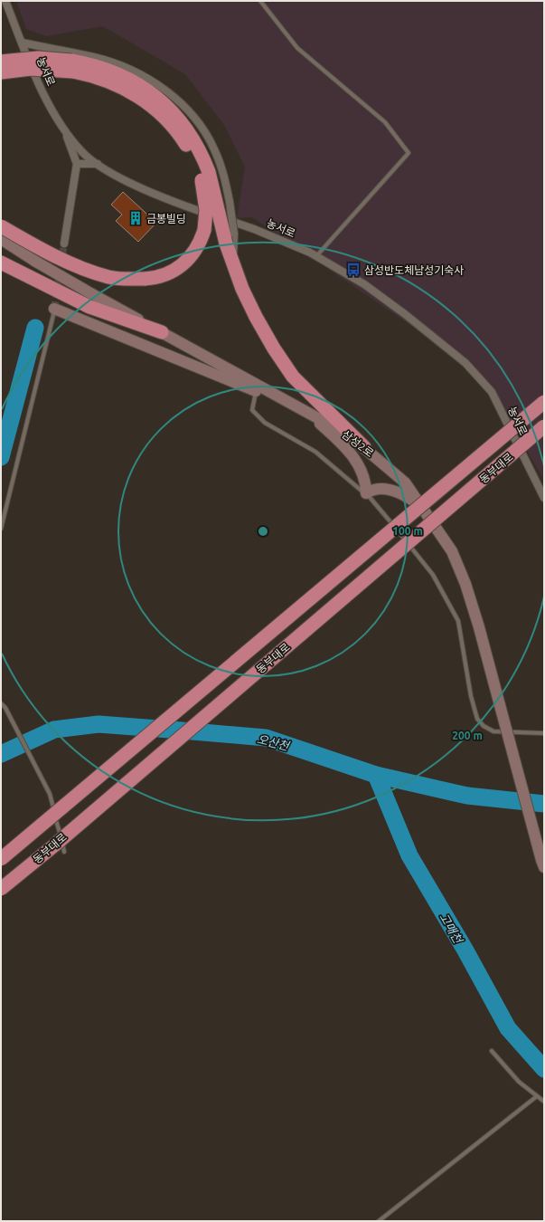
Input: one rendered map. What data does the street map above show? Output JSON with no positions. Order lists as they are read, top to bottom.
{
  "streets": {
    "highway": ["동부대로"],
    "main road": ["삼성2로"],
    "street": ["농서로"]
  },
  "water": ["오산천", "고매천"],
  "places": {
    "building": ["금봉빌딩"],
    "bus stop": ["삼성반도체남성기숙사"]
  },
  "rings": ["100 m", "200 m"]
}
